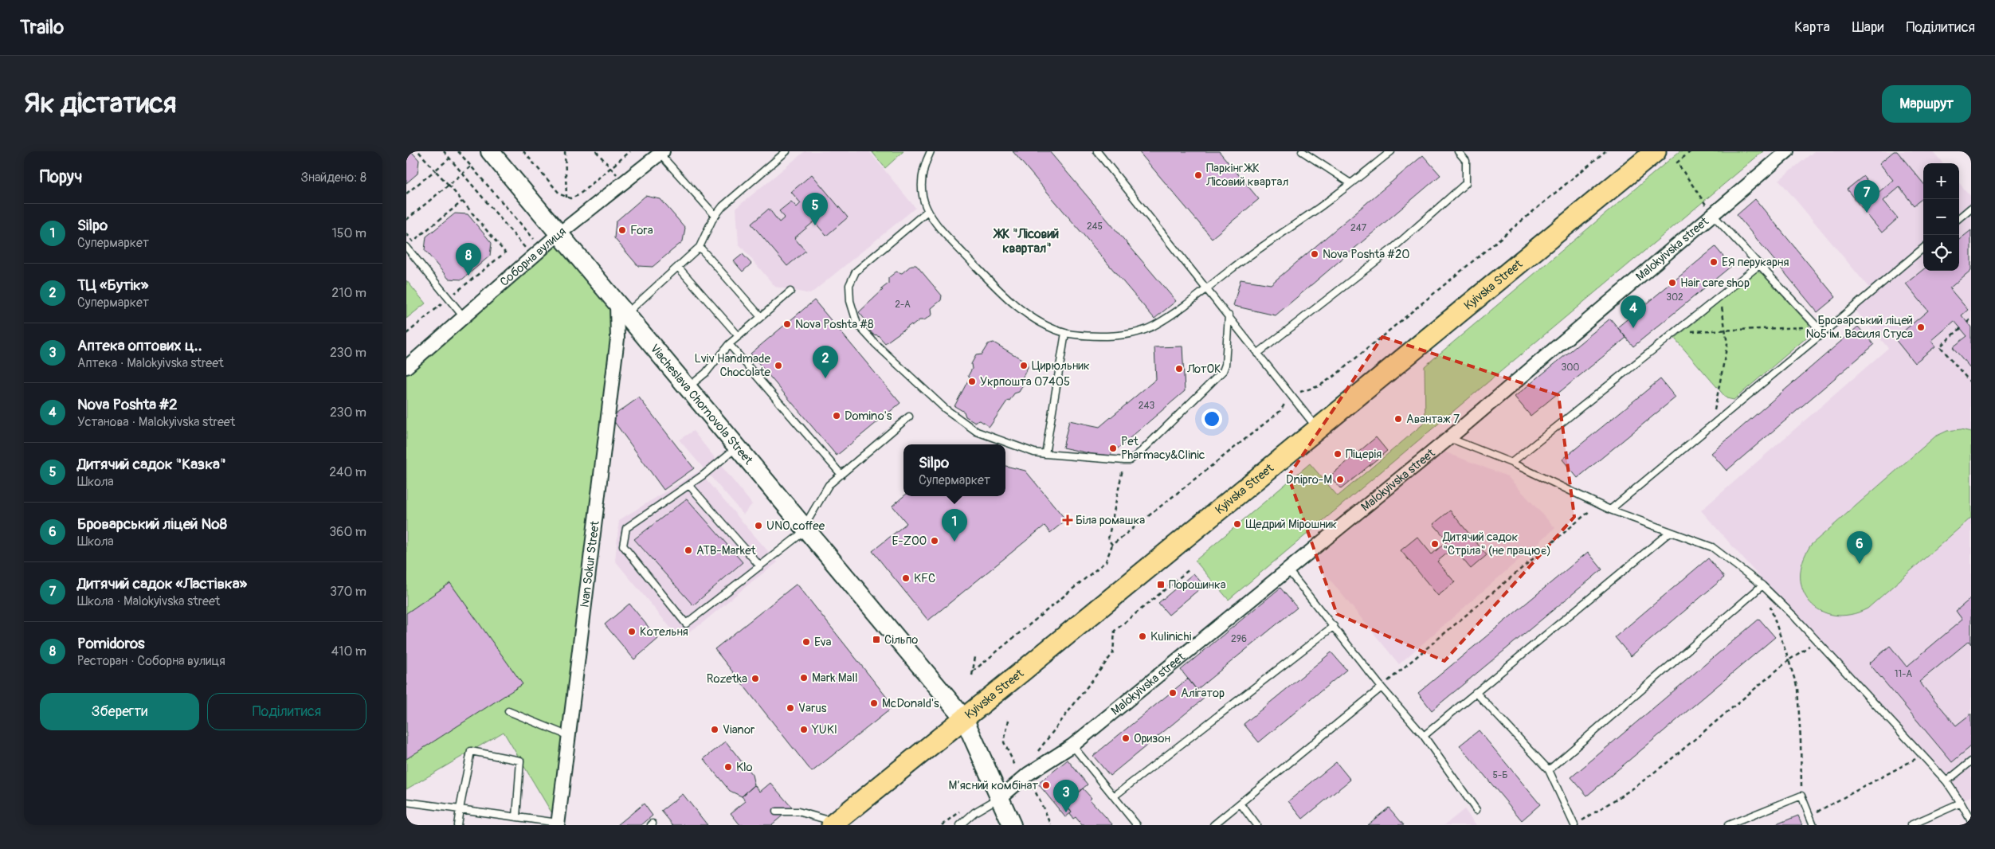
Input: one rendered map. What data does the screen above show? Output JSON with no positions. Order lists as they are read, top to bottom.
{
  "streets": {
    "main road": ["Kyivska Street"],
    "street": [
      "Malokyivska street",
      "Соборна вулиця",
      "Viacheslava Chornovola Street",
      "Ivan Sokur Street"
    ]
  },
  "crossings": [
    ["Malokyivska street", "Viacheslava Chornovola Street"],
    ["Соборна вулиця", "Viacheslava Chornovola Street"],
    ["Kyivska Street", "Viacheslava Chornovola Street"],
    ["Viacheslava Chornovola Street", "Ivan Sokur Street"]
  ],
  "districts": ["ЖК \"Лісовий квартал\""],
  "places": {
    "other": [
      "Паркінг ЖК Лісовий квартал",
      "Fora",
      "Nova Poshta #20",
      "ЕЯ перукарня",
      "Hair care shop",
      "Nova Poshta #8",
      "Броварський ліцей №5 ім. Василя Стуса",
      "Lviv Handmade Chocolate",
      "Цирюльник",
      "ЛотОК",
      "Укрпошта 07405",
      "Domino's",
      "Авантаж 7",
      "Pet Pharmacy&Clinic",
      "Піцерія",
      "Dnipro-M",
      "Щедрий Мірошник",
      "UNO coffee",
      "E-ZOO",
      "Дитячий садок \"Стріла\" (не працює)",
      "ATB-Market",
      "KFC",
      "Котельня",
      "Kulinichi",
      "Eva",
      "Mark Mall",
      "Rozetka",
      "Алігатор",
      "McDonald's",
      "Varus",
      "Vianor",
      "YUKI",
      "Оризон",
      "Klo",
      "М’ясний комбінат"
    ],
    "health": ["Біла ромашка"],
    "transit": ["Порошинка", "Сільпо"]
  },
  "house_numbers": [
    "245",
    "247",
    "302",
    "2-А",
    "300",
    "243",
    "296",
    "11-А",
    "5-Б"
  ],
  "page": {
    "header": "Trailo",
    "nav": ["Карта", "Шари", "Поділитися"],
    "buttons": [
      "Маршрут",
      ["Зберегти", "Поділитися"]
    ],
    "title": "Як дістатися",
    "heading": ["Поруч", "Знайдено: 8"],
    "map_buttons": ["+", "−"],
    "pins": [
      "7",
      "5",
      "8",
      "4",
      "2",
      "1",
      "6",
      "3"
    ],
    "list": [
      {
        "mark": "1",
        "name": "Silpo",
        "note": "Супермаркет",
        "value": "150 m"
      },
      {
        "mark": "2",
        "name": "ТЦ «Бутік»",
        "note": "Супермаркет",
        "value": "210 m"
      },
      {
        "mark": "3",
        "name": "Аптека оптових ц‥",
        "note": "Аптека · Malokyivska street",
        "value": "230 m"
      },
      {
        "mark": "4",
        "name": "Nova Poshta #2",
        "note": "Установа · Malokyivska street",
        "value": "230 m"
      },
      {
        "mark": "5",
        "name": "Дитячий садок \"Казка\"",
        "note": "Школа",
        "value": "240 m"
      },
      {
        "mark": "6",
        "name": "Броварський ліцей №8",
        "note": "Школа",
        "value": "360 m"
      },
      {
        "mark": "7",
        "name": "Дитячий садок «Ластівка»",
        "note": "Школа · Malokyivska street",
        "value": "370 m"
      },
      {
        "mark": "8",
        "name": "Pomidoros",
        "note": "Ресторан · Соборна вулиця",
        "value": "410 m"
      }
    ],
    "popup": ["Silpo", "Супермаркет"]
  }
}
